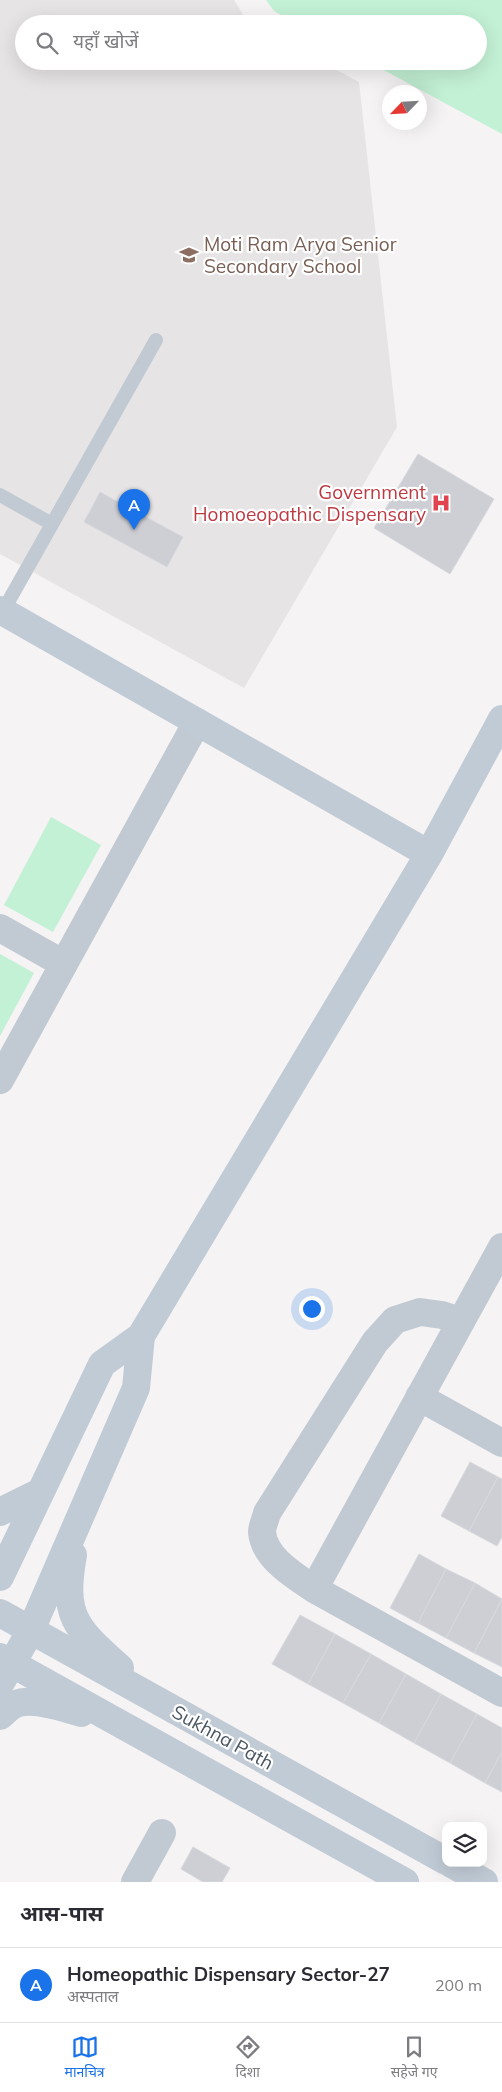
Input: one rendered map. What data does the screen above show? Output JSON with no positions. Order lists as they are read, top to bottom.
{
  "streets": {
    "street": ["Sukhna Path"]
  },
  "places": {
    "school or university": ["Moti Ram Arya Senior Secondary School"],
    "hospital": ["Government Homoeopathic Dispensary"]
  },
  "north": "bottom left",
  "page": {
    "search": "यहाँ खोजें",
    "pins": "A",
    "heading": "आस-पास",
    "list": [
      {
        "mark": "A",
        "name": "Homeopathic Dispensary Sector-27",
        "note": "अस्पताल",
        "value": "200 m"
      }
    ],
    "nav": ["मानचित्र", "दिशा", "सहेजे गए"]
  }
}
